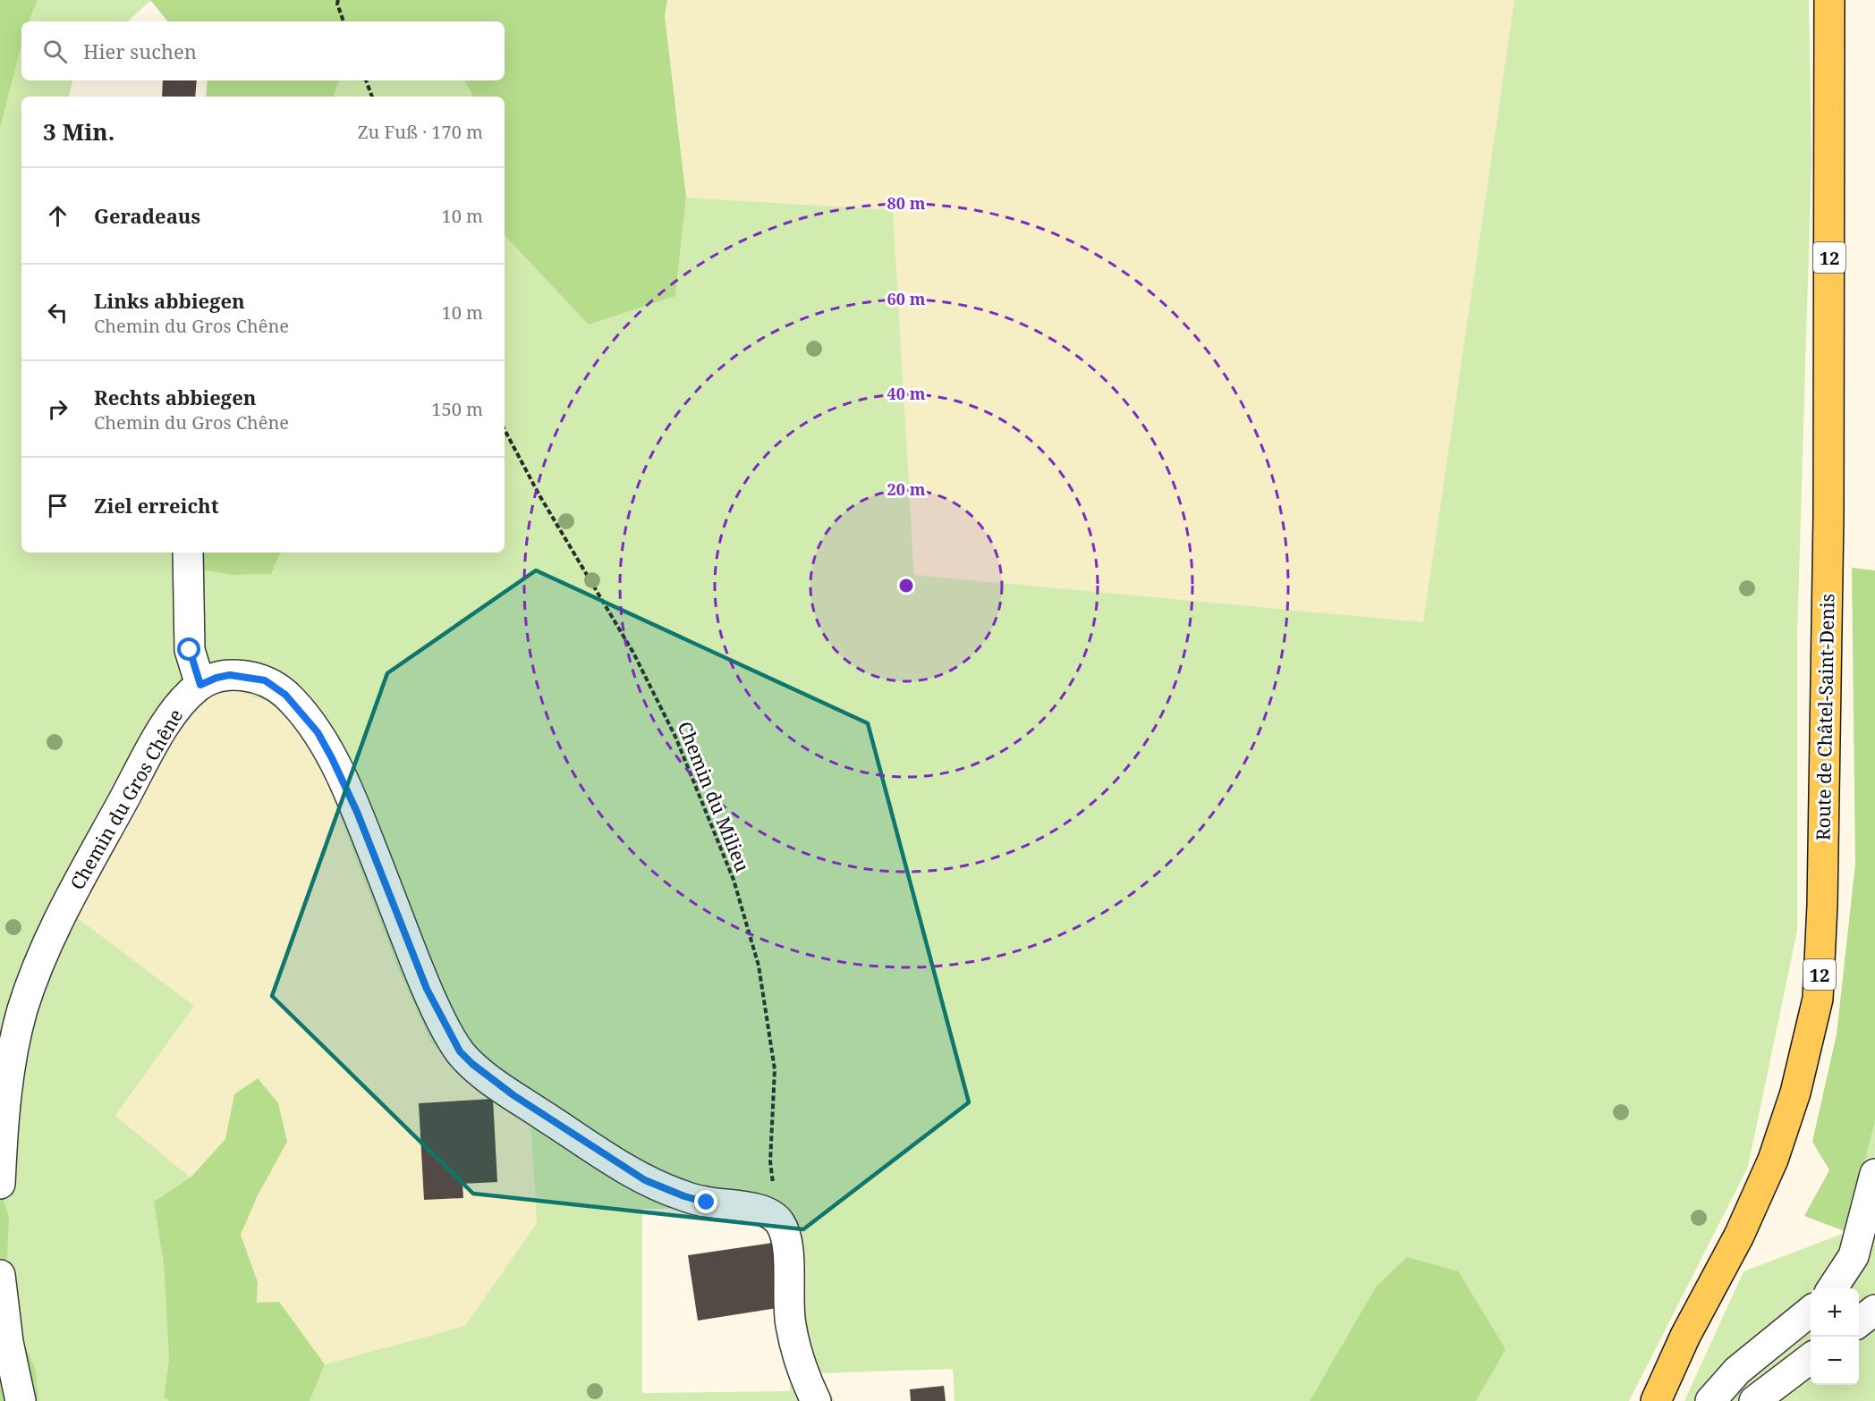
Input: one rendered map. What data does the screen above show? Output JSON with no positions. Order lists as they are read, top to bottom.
{
  "streets": {
    "main road": ["12", "Route de Châtel-Saint-Denis"],
    "street": ["Chemin du Gros Chêne"],
    "path": ["Chemin du Milieu"]
  },
  "crossings": [
    ["Chemin du Milieu", "Chemin du Gros Chêne"]
  ],
  "page": {
    "search": "Hier suchen",
    "heading": ["3 Min.", "Zu Fuß · 170 m"],
    "list": [
      ["Geradeaus", "10 m"],
      ["Links abbiegen", "Chemin du Gros Chêne", "10 m"],
      ["Rechts abbiegen", "Chemin du Gros Chêne", "150 m"],
      "Ziel erreicht"
    ],
    "map_buttons": ["+", "−"]
  },
  "rings": [
    "80 m",
    "60 m",
    "40 m",
    "20 m"
  ]
}
